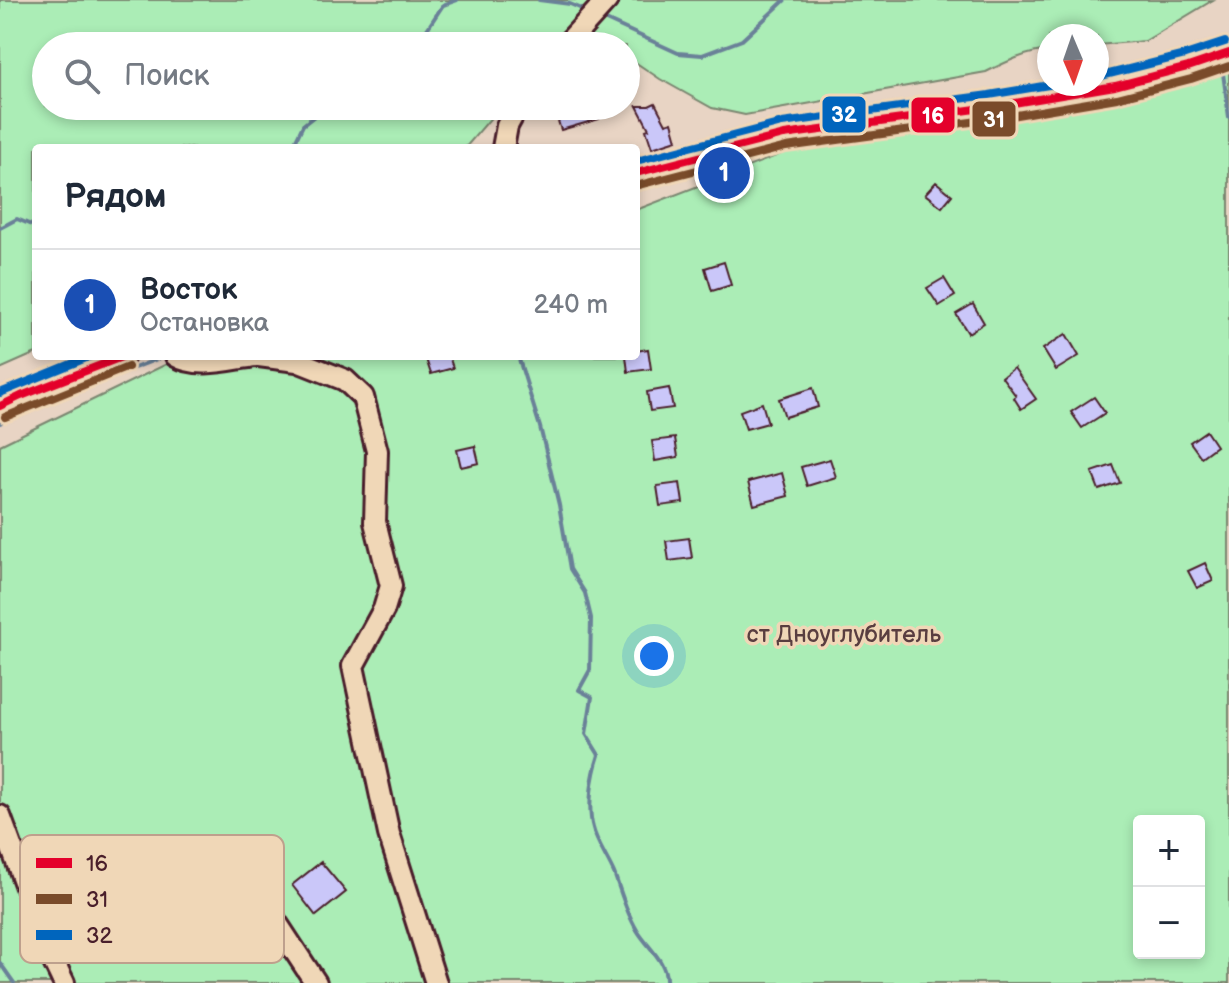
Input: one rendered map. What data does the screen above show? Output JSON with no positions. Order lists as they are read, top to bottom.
{
  "parks": ["ст Дноуглубитель"],
  "lines": ["transit line 32", "transit line 16", "transit line 31"],
  "legend": ["16", "31", "32"],
  "north": "bottom",
  "page": {
    "search": "Поиск",
    "pins": "1",
    "heading": "Рядом",
    "list": [
      {
        "mark": "1",
        "name": "Восток",
        "note": "Остановка",
        "value": "240 m"
      }
    ],
    "map_buttons": ["+", "−"]
  }
}
